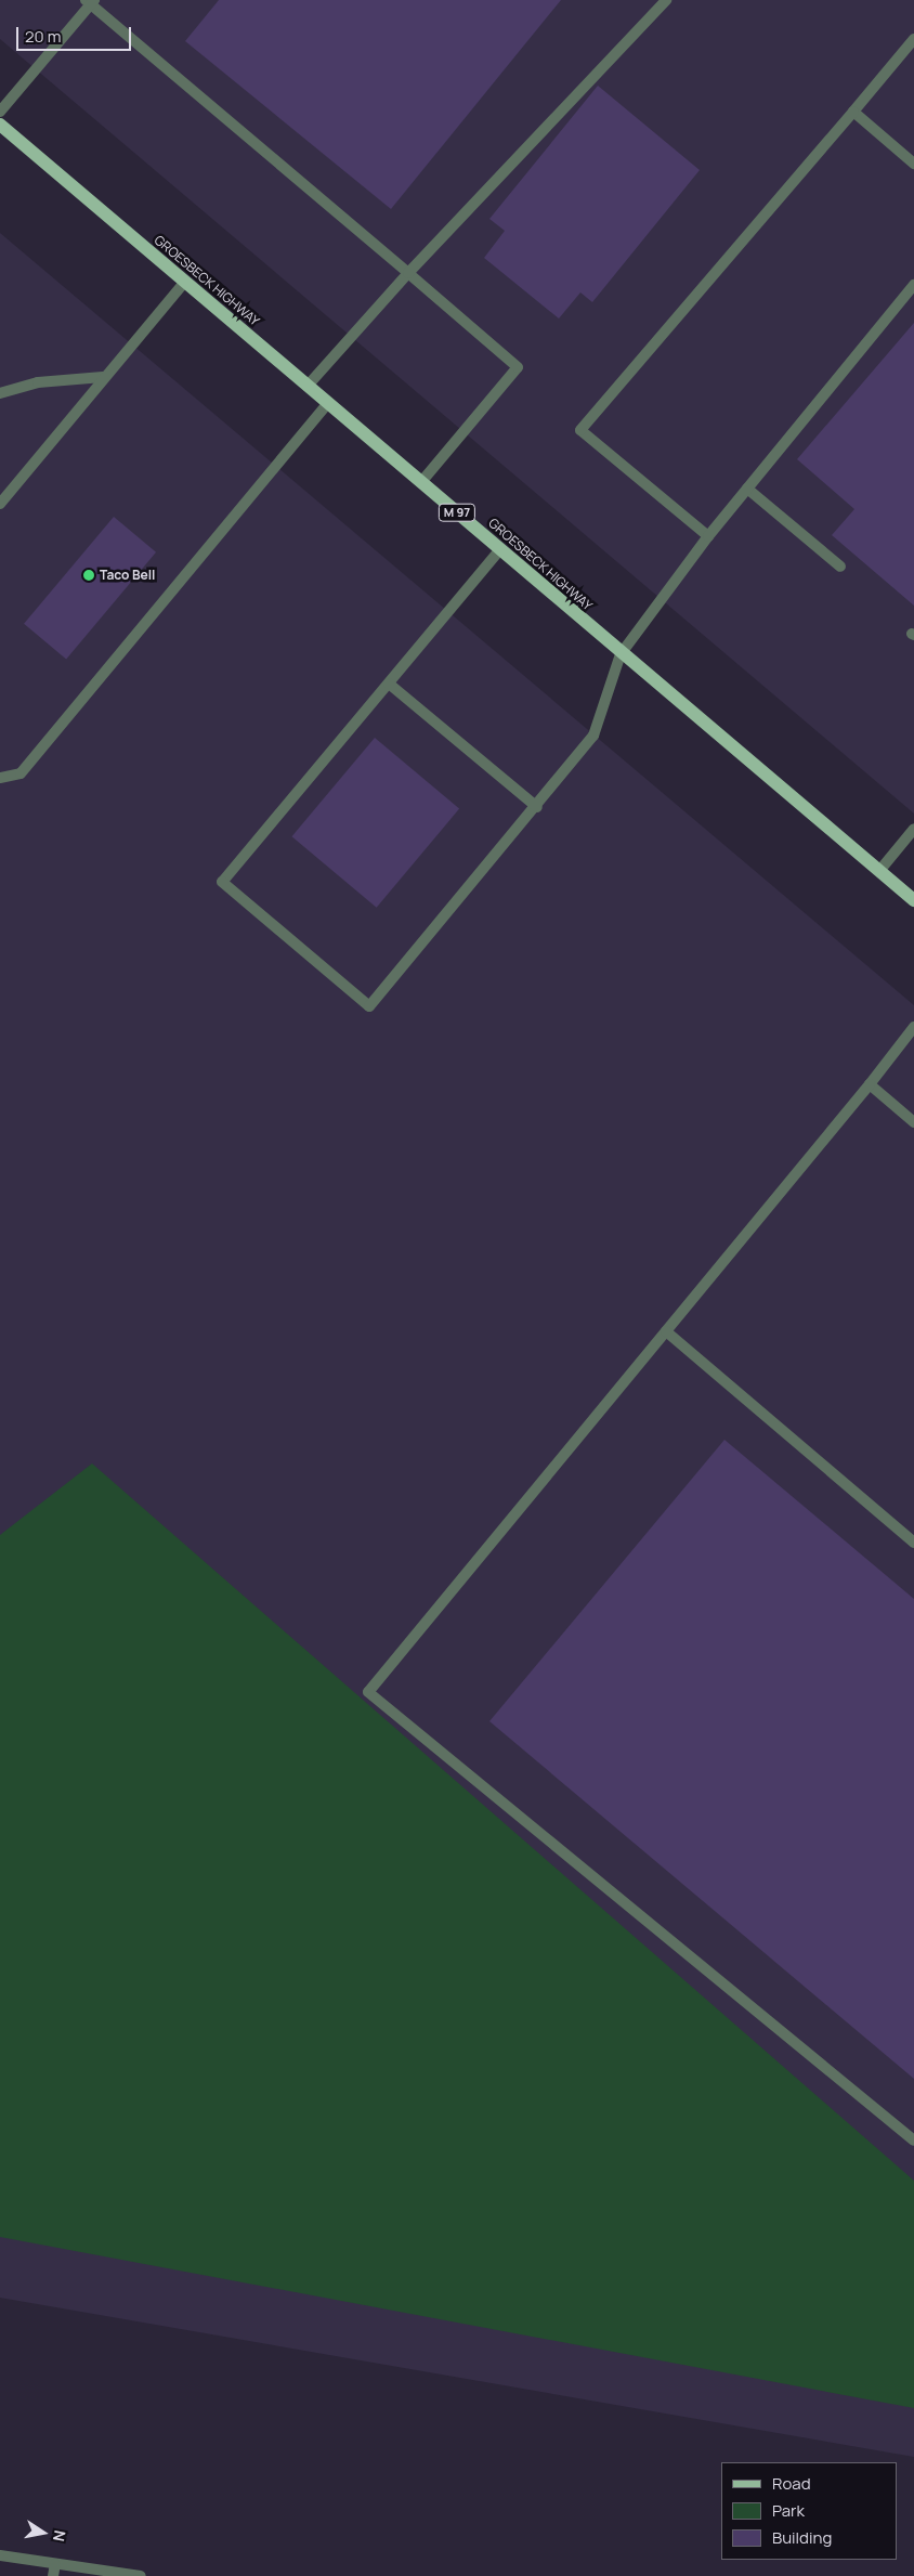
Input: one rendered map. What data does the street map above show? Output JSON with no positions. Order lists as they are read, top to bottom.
{
  "streets": {
    "main road": ["GROESBECK HIGHWAY", "M 97"]
  },
  "places": ["Taco Bell"],
  "legend": ["Road", "Park", "Building"],
  "scale_bar": "20 m",
  "north": "right"
}
